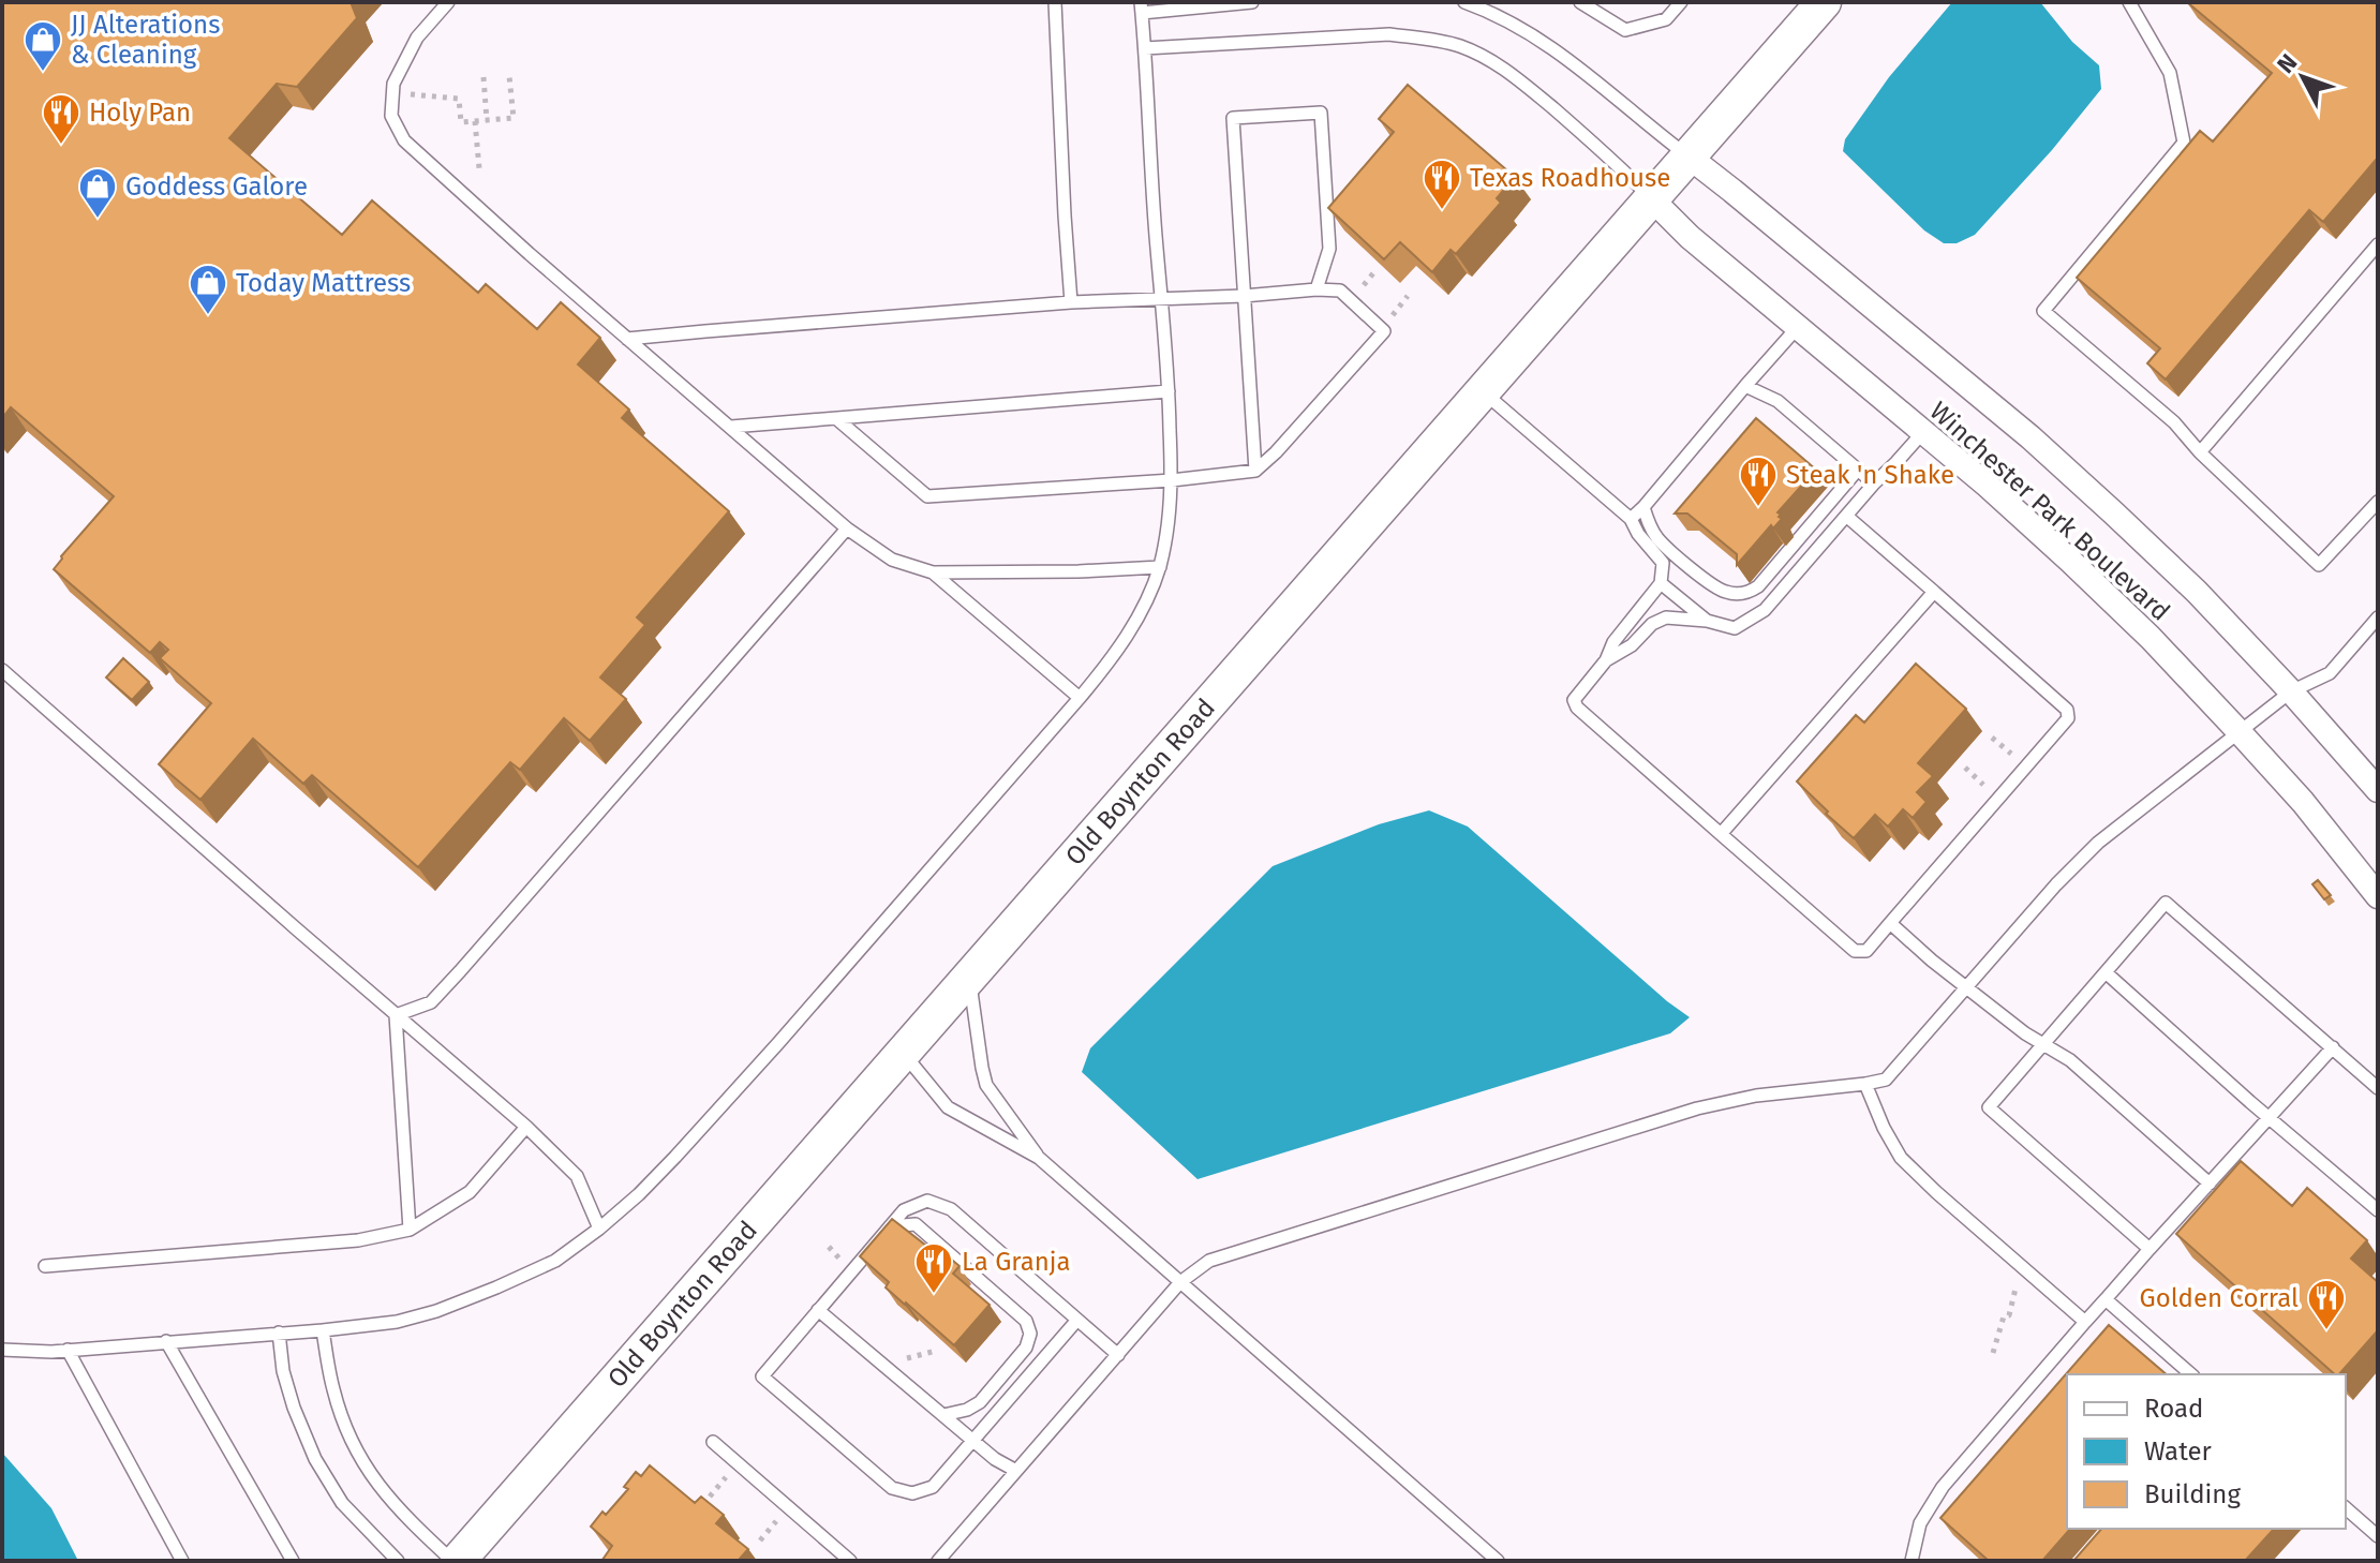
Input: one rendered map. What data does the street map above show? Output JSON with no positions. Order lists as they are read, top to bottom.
{
  "streets": {
    "street": ["Winchester Park Boulevard", "Old Boynton Road"]
  },
  "crossings": [
    ["Winchester Park Boulevard", "Old Boynton Road"]
  ],
  "places": {
    "shop": ["JJ Alterations & Cleaning", "Goddess Galore", "Today Mattress"],
    "restaurant": [
      "Holy Pan",
      "Texas Roadhouse",
      "Steak 'n Shake",
      "La Granja",
      "Golden Corral"
    ]
  },
  "legend": ["Road", "Water", "Building"],
  "north": "top left"
}
